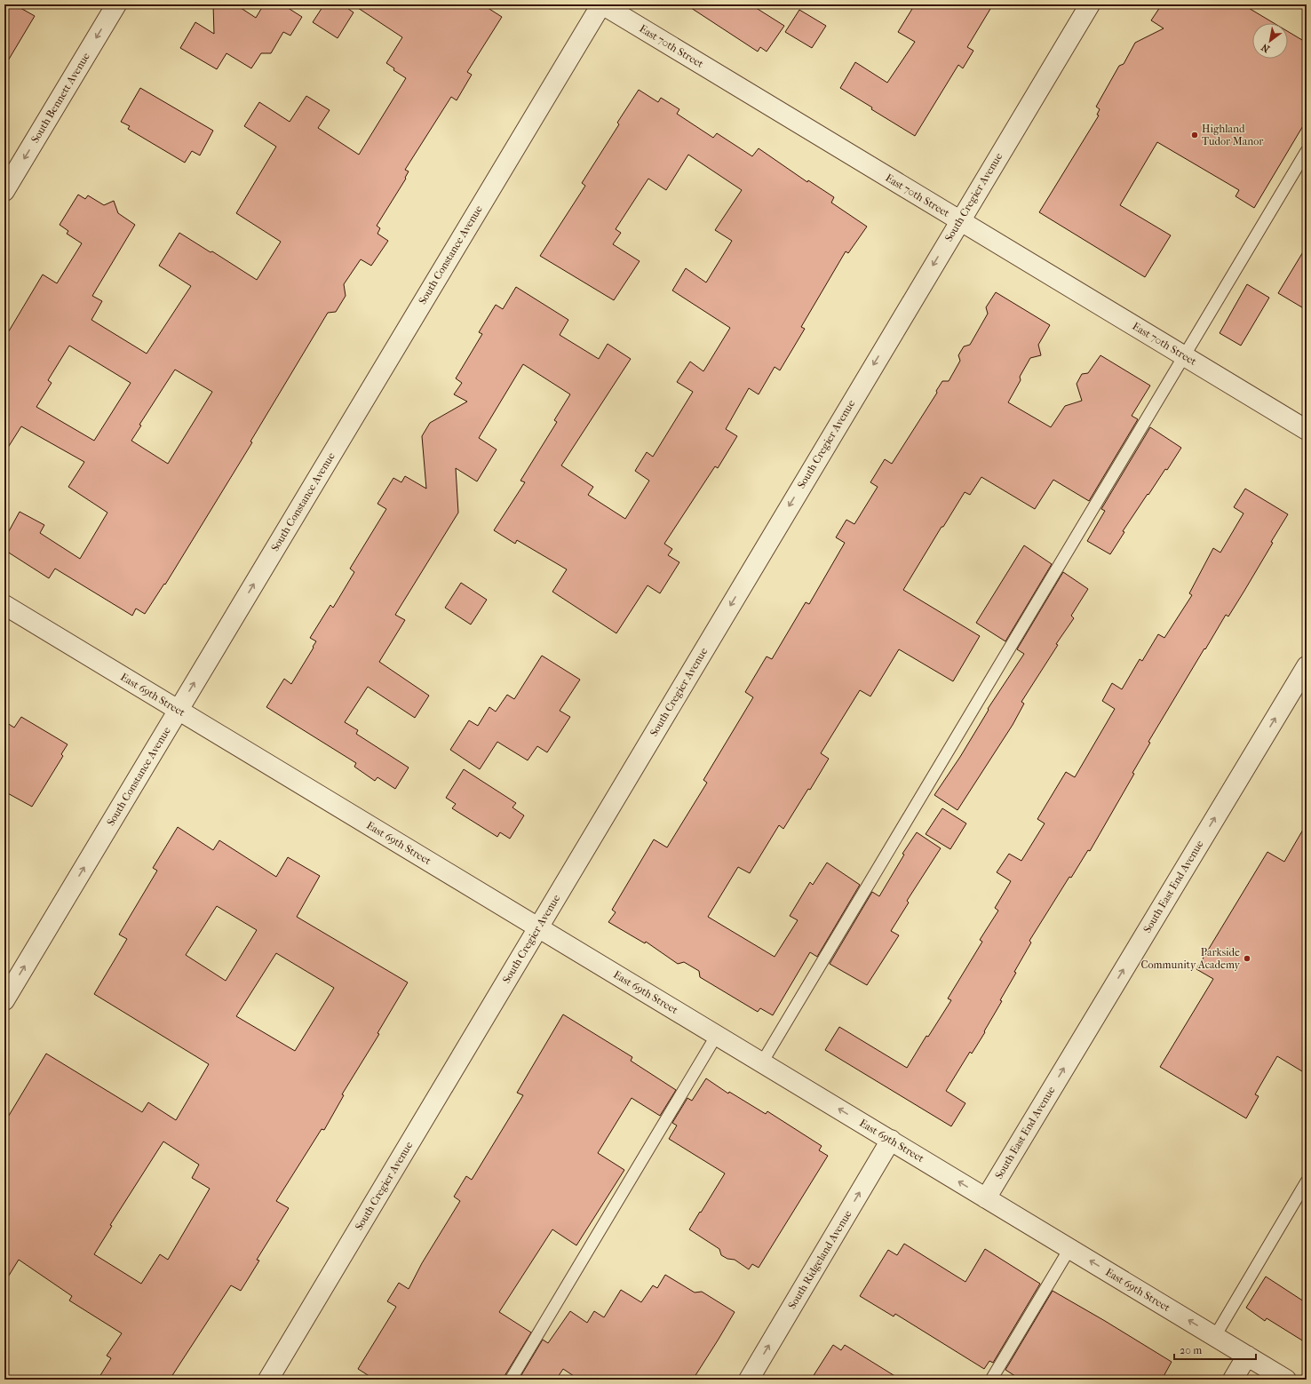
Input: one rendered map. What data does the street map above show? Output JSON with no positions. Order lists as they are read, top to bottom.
{
  "streets": {
    "street": [
      "East 70th Street",
      "South Bennett Avenue",
      "South Cregier Avenue",
      "South Constance Avenue",
      "East 69th Street",
      "South East End Avenue",
      "South Ridgeland Avenue"
    ]
  },
  "crossings": [
    ["East 70th Street", "South Cregier Avenue"],
    ["East 70th Street", "South Constance Avenue"],
    ["South Cregier Avenue", "East 69th Street"],
    ["South Constance Avenue", "East 69th Street"],
    ["East 69th Street", "South East End Avenue"],
    ["East 69th Street", "South Ridgeland Avenue"]
  ],
  "one_way": [
    "South Bennett Avenue",
    "South Cregier Avenue",
    "South Constance Avenue",
    "South East End Avenue",
    "South Ridgeland Avenue"
  ],
  "places": ["Highland Tudor Manor", "Parkside Community Academy"],
  "scale_bar": "20 m",
  "north": "bottom left"
}
